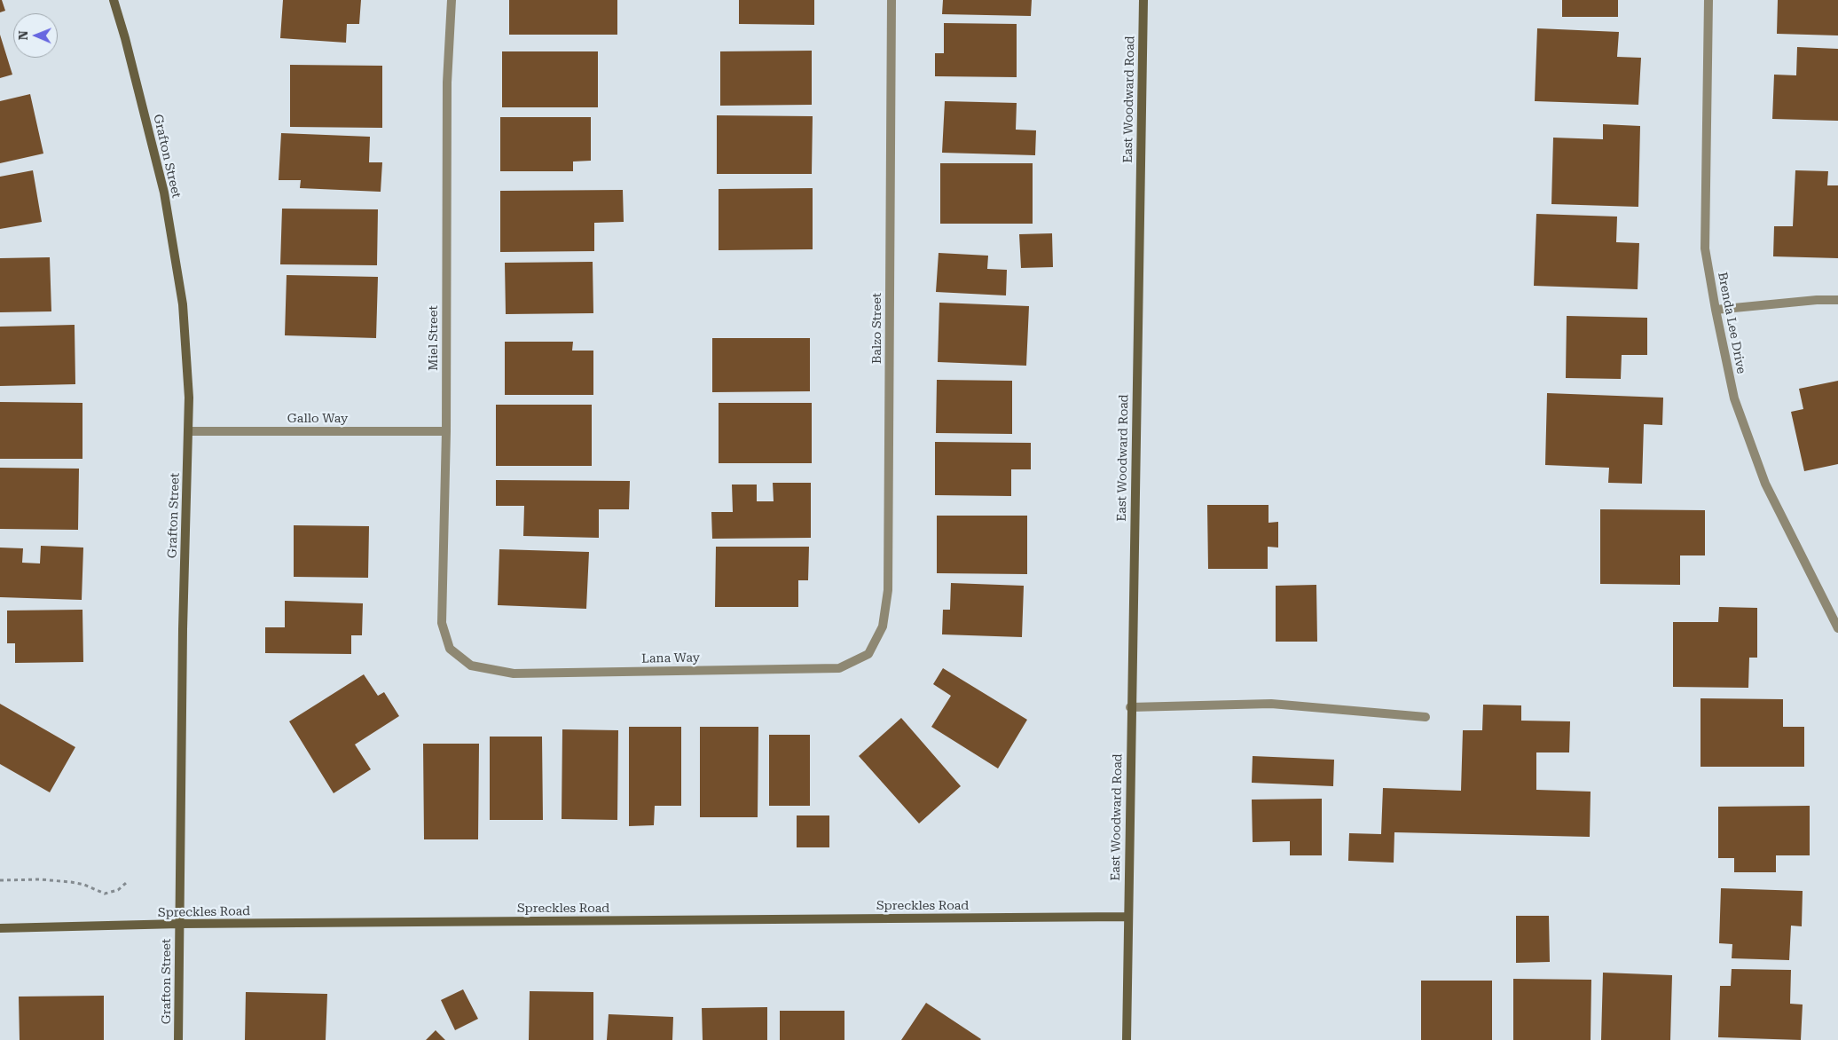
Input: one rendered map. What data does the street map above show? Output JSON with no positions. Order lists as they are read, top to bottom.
{
  "streets": {
    "street": [
      "East Woodward Road",
      "Grafton Street",
      "Brenda Lee Drive",
      "Balzo Street",
      "Miel Street",
      "Gallo Way",
      "Lana Way",
      "Spreckles Road"
    ]
  },
  "crossings": [
    ["East Woodward Road", "Spreckles Road"],
    ["Grafton Street", "Gallo Way"],
    ["Grafton Street", "Spreckles Road"],
    ["Balzo Street", "Lana Way"],
    ["Miel Street", "Gallo Way"],
    ["Miel Street", "Lana Way"]
  ],
  "north": "left"
}
